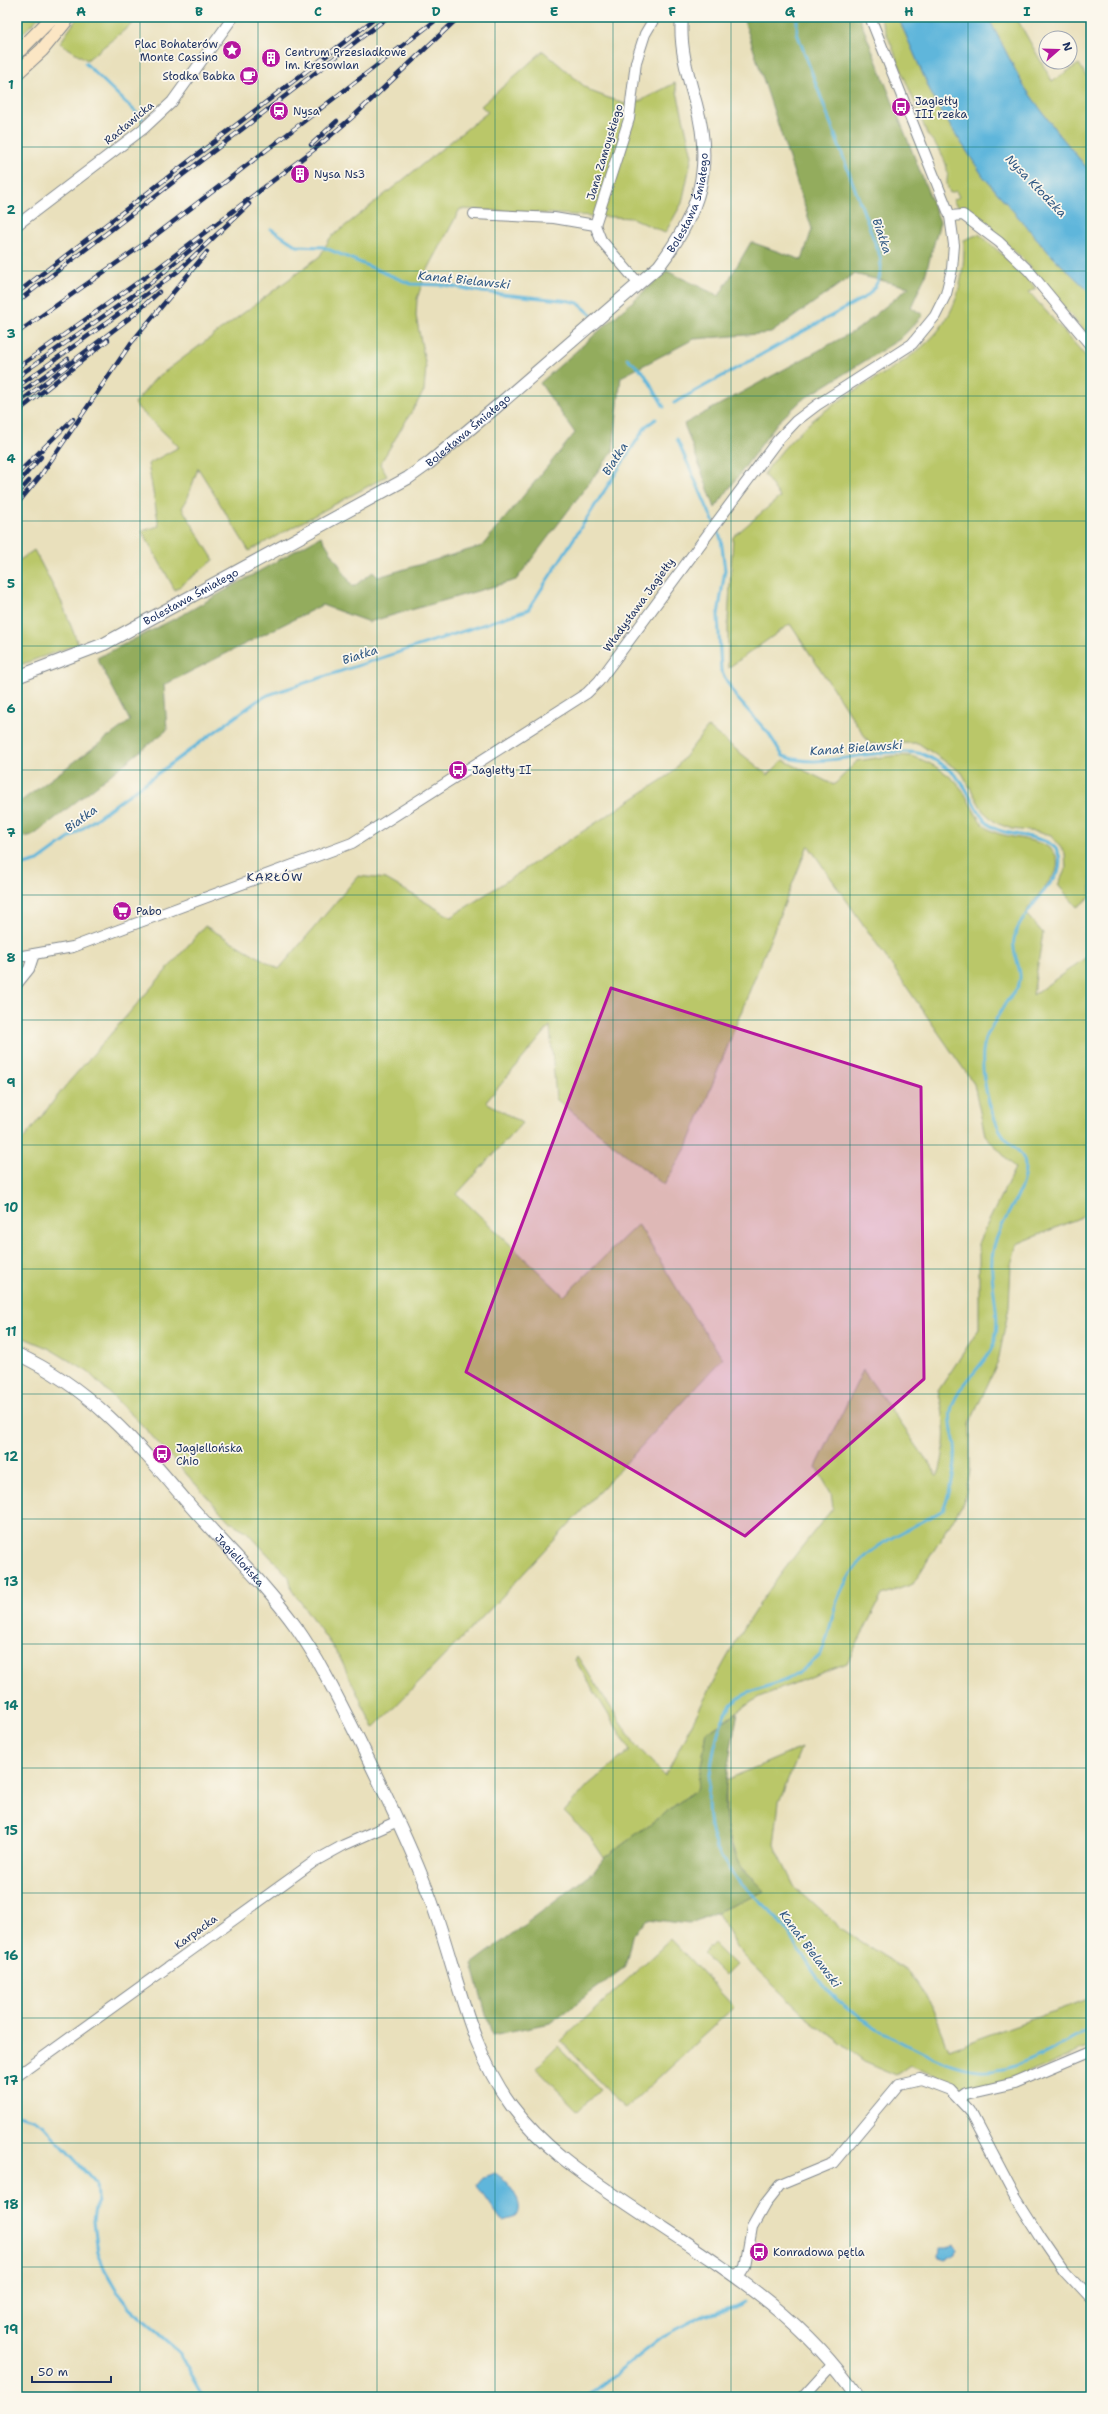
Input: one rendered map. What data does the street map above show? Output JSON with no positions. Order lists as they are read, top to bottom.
{
  "streets": {
    "street": [
      "Racławicka",
      "Jana Zamoyskiego",
      "Bolesława Śmiałego",
      "Władysława Jagiełły",
      "Jagiellońska",
      "Karpacka"
    ]
  },
  "crossings": [
    ["Jagiellońska", "Karpacka"]
  ],
  "districts": ["KARŁÓW"],
  "water": ["Nysa Kłodzka", "Białka", "Kanał Bielawski"],
  "places": {
    "place": ["Plac Bohaterów Monte Cassino"],
    "building": ["Centrum Przesiadkowe im. Kresowian", "Nysa Ns3"],
    "cafe": ["Słodka Babka"],
    "bus stop": [
      "Jagiełły III rzeka",
      "Jagiełły II",
      "Jagiellońska Chio",
      "Konradowa pętla"
    ],
    "station": ["Nysa"],
    "supermarket": ["Pabo"]
  },
  "scale_bar": "50 m",
  "north": "right",
  "grid": {
    "columns": [
      "A",
      "B",
      "C",
      "D",
      "E",
      "F",
      "G",
      "H",
      "I"
    ],
    "rows": [
      "1",
      "2",
      "3",
      "4",
      "5",
      "6",
      "7",
      "8",
      "9",
      "10",
      "11",
      "12",
      "13",
      "14",
      "15",
      "16",
      "17",
      "18",
      "19"
    ]
  }
}
